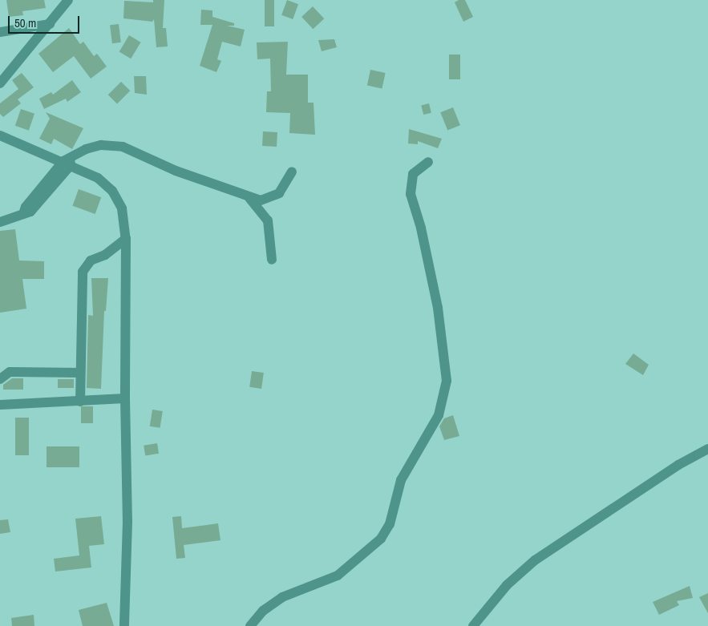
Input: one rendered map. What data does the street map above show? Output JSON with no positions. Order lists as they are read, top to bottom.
{
  "scale_bar": "50 m"
}
